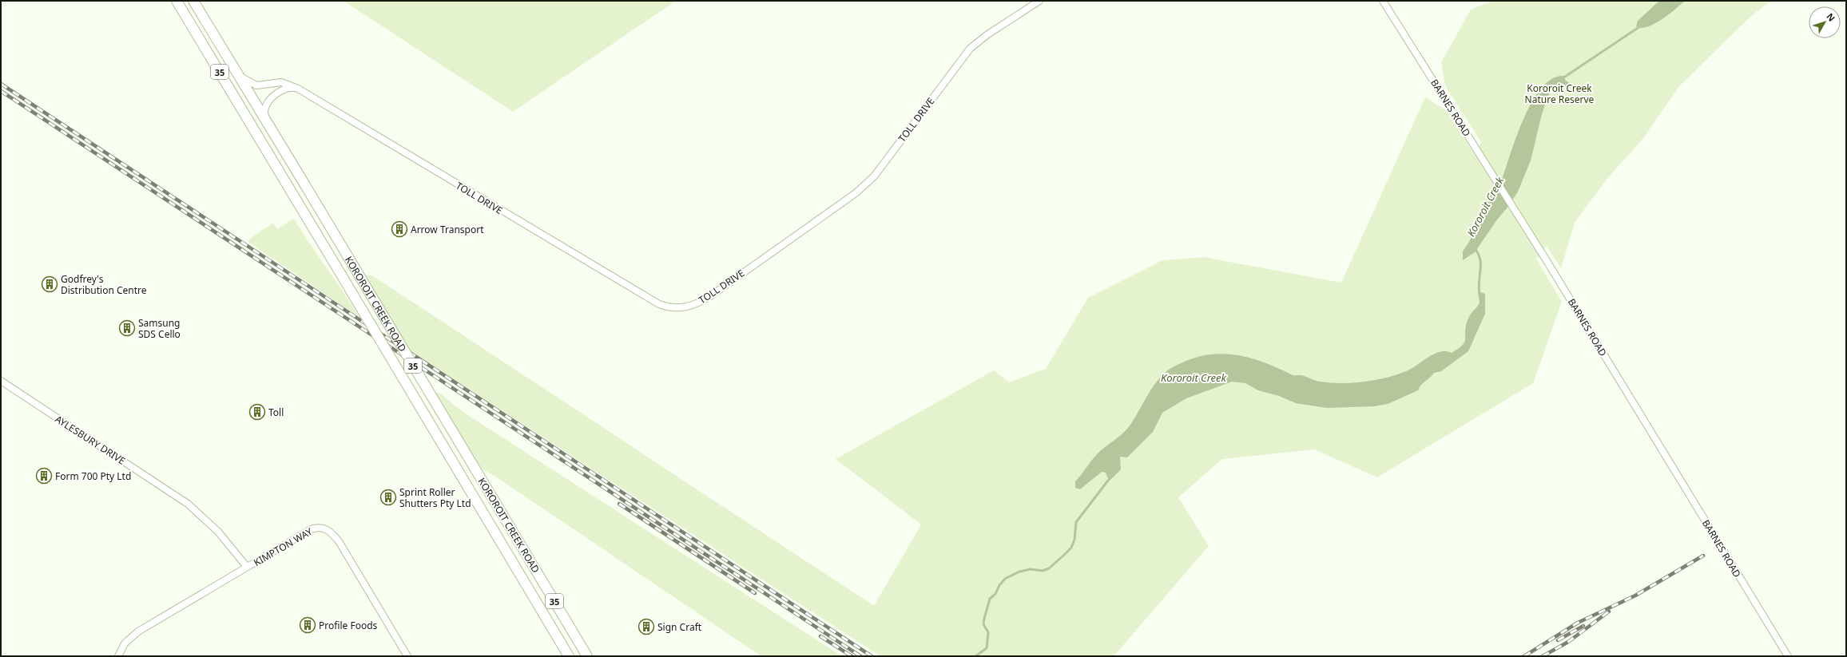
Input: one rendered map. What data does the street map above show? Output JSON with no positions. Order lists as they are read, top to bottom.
{
  "streets": {
    "main road": ["35", "KOROROIT CREEK ROAD"],
    "street": [
      "BARNES ROAD",
      "TOLL DRIVE",
      "AYLESBURY DRIVE",
      "KIMPTON WAY"
    ]
  },
  "crossings": [
    ["TOLL DRIVE", "KOROROIT CREEK ROAD"],
    ["AYLESBURY DRIVE", "KIMPTON WAY"]
  ],
  "water": ["Kororoit Creek"],
  "parks": ["Kororoit Creek Nature Reserve"],
  "places": {
    "building": [
      "Arrow Transport",
      "Godfrey's Distribution Centre",
      "Samsung SDS Cello",
      "Toll",
      "Form 700 Pty Ltd",
      "Sprint Roller Shutters Pty Ltd",
      "Profile Foods",
      "Sign Craft"
    ]
  },
  "north": "top right"
}
